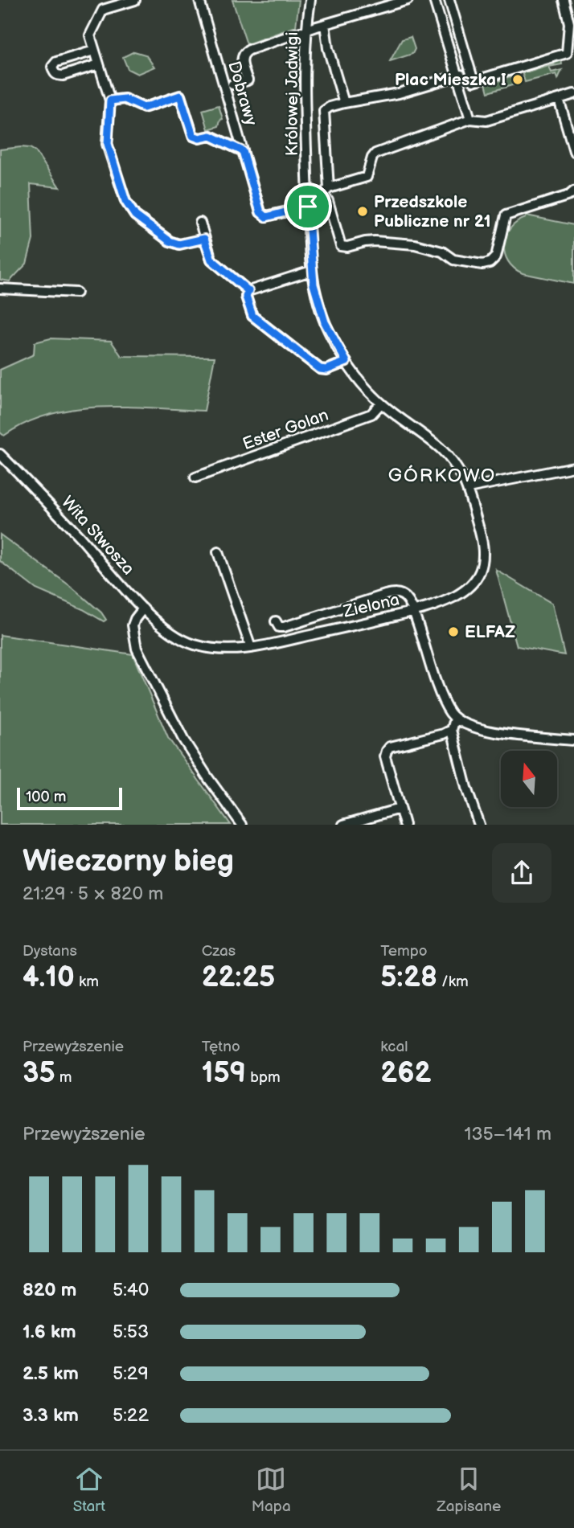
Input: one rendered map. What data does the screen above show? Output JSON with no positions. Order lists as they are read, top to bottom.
{
  "streets": {
    "street": [
      "Dobrawy",
      "Królowej Jadwigi",
      "Ester Golan",
      "Wita Stwosza",
      "Zielona"
    ]
  },
  "crossings": [
    ["Dobrawy", "Królowej Jadwigi"],
    ["Królowej Jadwigi", "Ester Golan"],
    ["Królowej Jadwigi", "Zielona"],
    ["Ester Golan", "Zielona"],
    ["Wita Stwosza", "Zielona"]
  ],
  "districts": ["GÓRKOWO"],
  "places": ["Plac Mieszka I", "Przedszkole Publiczne nr 21", "ELFAZ"],
  "scale_bar": "100 m",
  "north": "top",
  "page": {
    "scale": "100 m",
    "heading": ["Wieczorny bieg", "21:29 · 5 × 820 m"],
    "stats": [
      ["Dystans", "4.10 km"],
      ["Czas", "22:25"],
      ["Tempo", "5:28 /km"],
      ["Przewyższenie", "35 m"],
      ["Tętno", "159 bpm"],
      ["kcal", "262"]
    ],
    "chart": ["Przewyższenie", "135–141 m"],
    "list": [
      {
        "name": "820 m",
        "note": "5:40"
      },
      {
        "name": "1.6 km",
        "note": "5:53"
      },
      {
        "name": "2.5 km",
        "note": "5:29"
      },
      {
        "name": "3.3 km",
        "note": "5:22"
      }
    ],
    "tabs": ["Start", "Mapa", "Zapisane"]
  }
}
